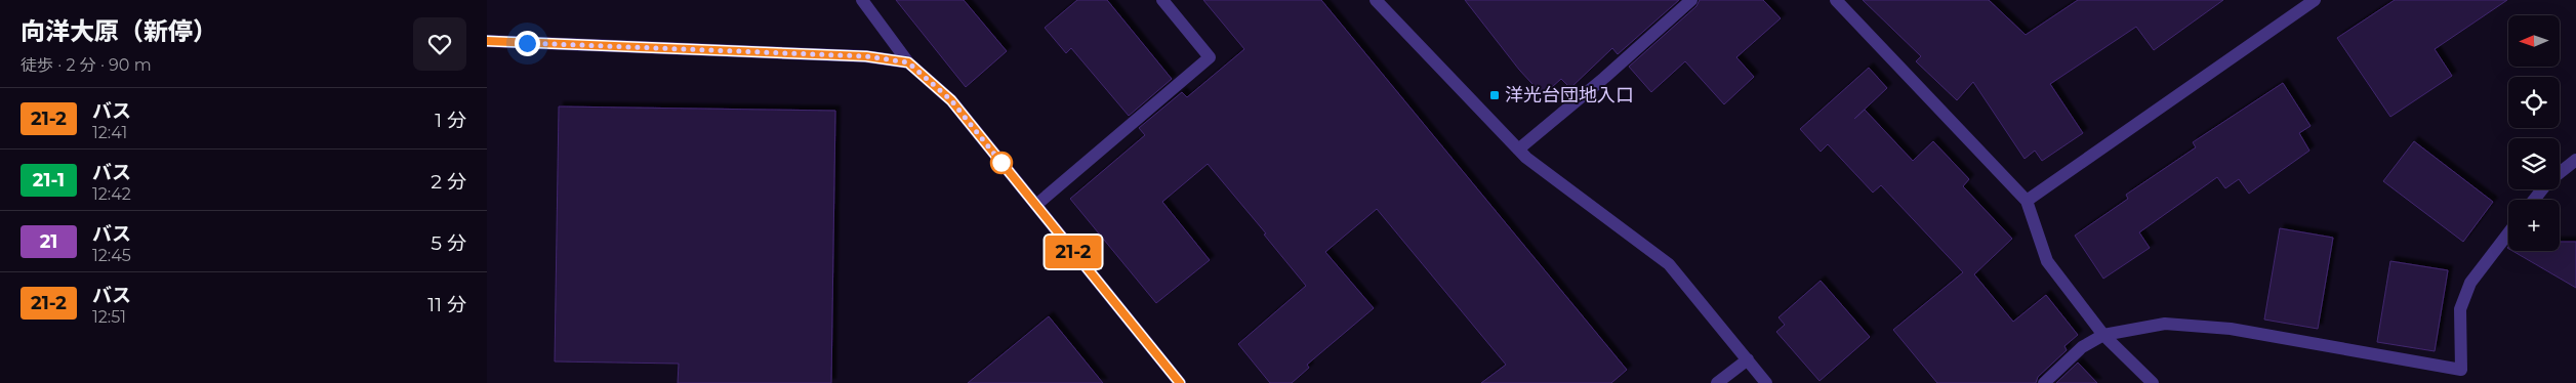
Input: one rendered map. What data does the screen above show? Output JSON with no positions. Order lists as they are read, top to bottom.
{
  "places": {
    "transit": ["洋光台団地入口"]
  },
  "lines": ["bus line 21-2"],
  "north": "left",
  "page": {
    "heading": ["向洋大原（新停）", "徒歩 · 2 分 · 90 m"],
    "on_map": "21-2",
    "map_buttons": "+",
    "list": [
      {
        "mark": "21-2",
        "name": "バス",
        "note": "12:41",
        "value": "1 分"
      },
      {
        "mark": "21-1",
        "name": "バス",
        "note": "12:42",
        "value": "2 分"
      },
      {
        "mark": "21",
        "name": "バス",
        "note": "12:45",
        "value": "5 分"
      },
      {
        "mark": "21-2",
        "name": "バス",
        "note": "12:51",
        "value": "11 分"
      }
    ]
  }
}
